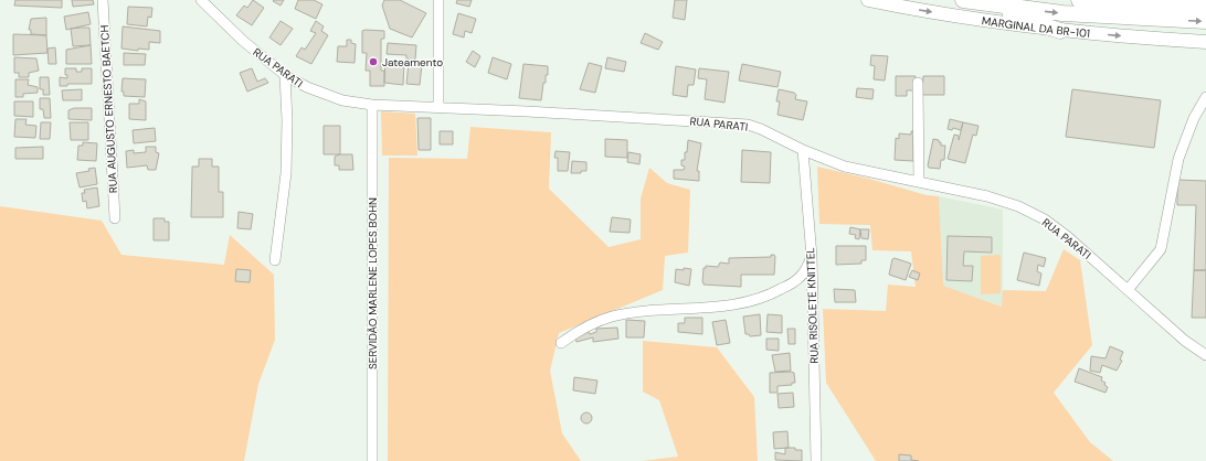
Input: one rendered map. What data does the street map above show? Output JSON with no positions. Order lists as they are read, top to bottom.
{
  "streets": {
    "main road": ["MARGINAL DA BR-101"],
    "street": [
      "RUA PARATI",
      "RUA AUGUSTO ERNESTO BAETCH",
      "SERVIDÃO MARLENE LOPES BOHN",
      "RUA RISOLETE KNITTEL"
    ]
  },
  "crossings": [
    ["RUA PARATI", "SERVIDÃO MARLENE LOPES BOHN"],
    ["RUA PARATI", "RUA RISOLETE KNITTEL"]
  ],
  "one_way": ["MARGINAL DA BR-101"],
  "places": ["Jateamento"]
}
